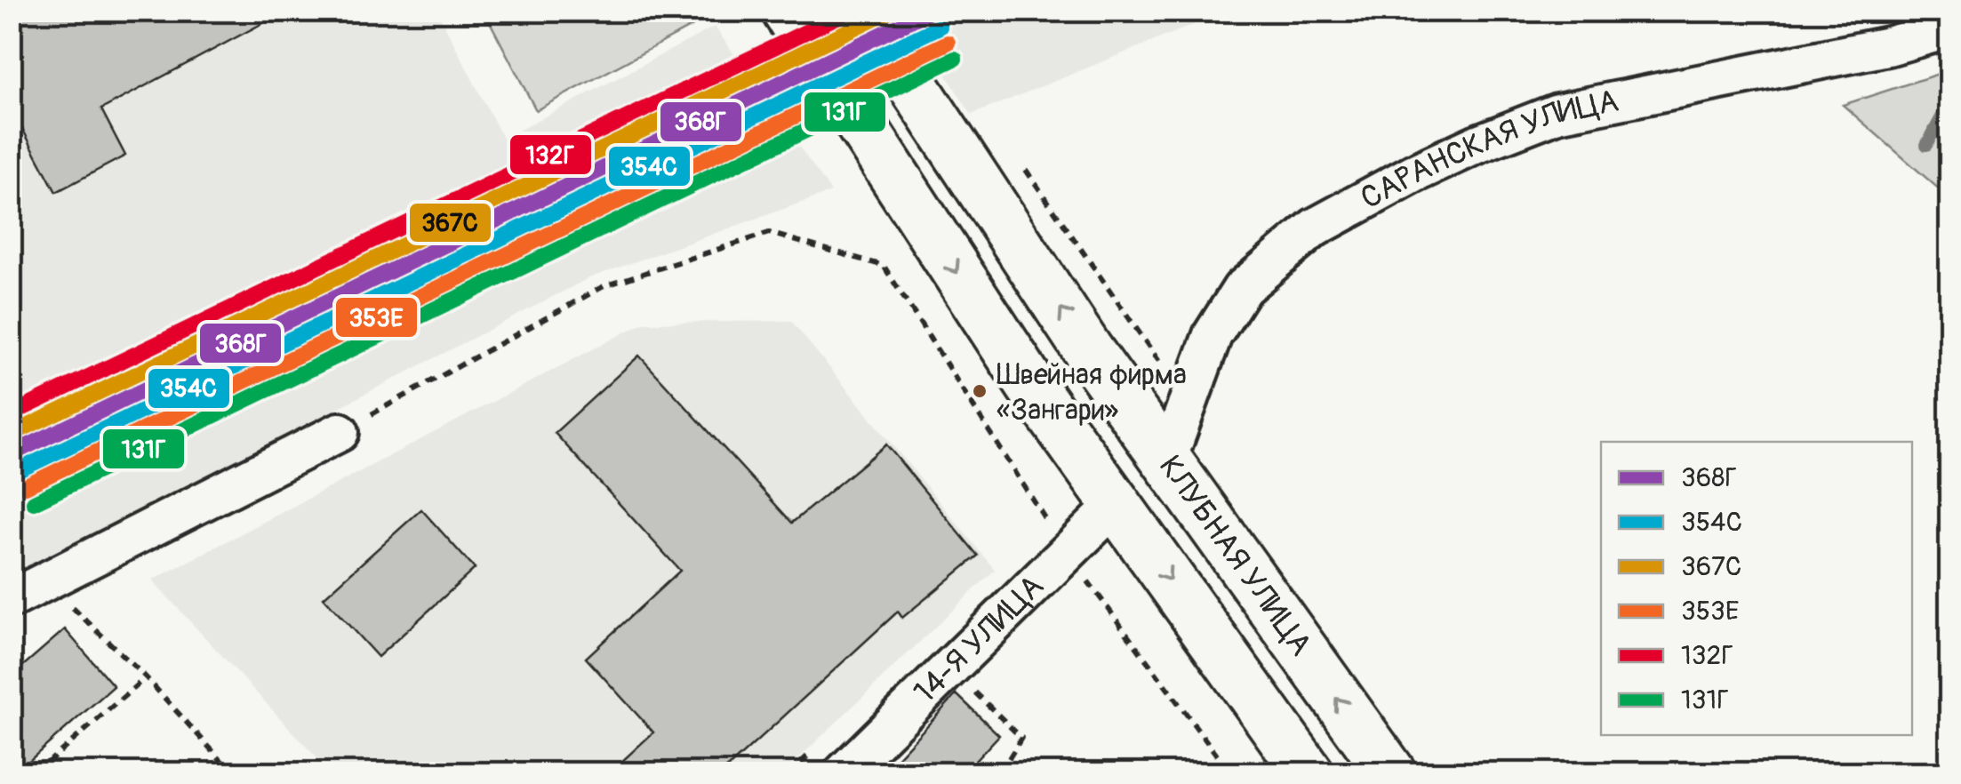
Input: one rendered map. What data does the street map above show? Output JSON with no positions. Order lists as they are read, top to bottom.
{
  "streets": {
    "main road": ["КЛУБНАЯ УЛИЦА"],
    "street": ["САРАНСКАЯ УЛИЦА", "14-Я УЛИЦА"]
  },
  "crossings": [
    ["САРАНСКАЯ УЛИЦА", "КЛУБНАЯ УЛИЦА"],
    ["КЛУБНАЯ УЛИЦА", "14-Я УЛИЦА"]
  ],
  "places": ["Швейная фирма «Зангари»"],
  "lines": [
    "transit line 368Г",
    "transit line 367С",
    "transit line 132Г",
    "transit line 354С",
    "transit line 353Е",
    "transit line 131Г"
  ],
  "legend": [
    "368Г",
    "354С",
    "367С",
    "353Е",
    "132Г",
    "131Г"
  ]
}
